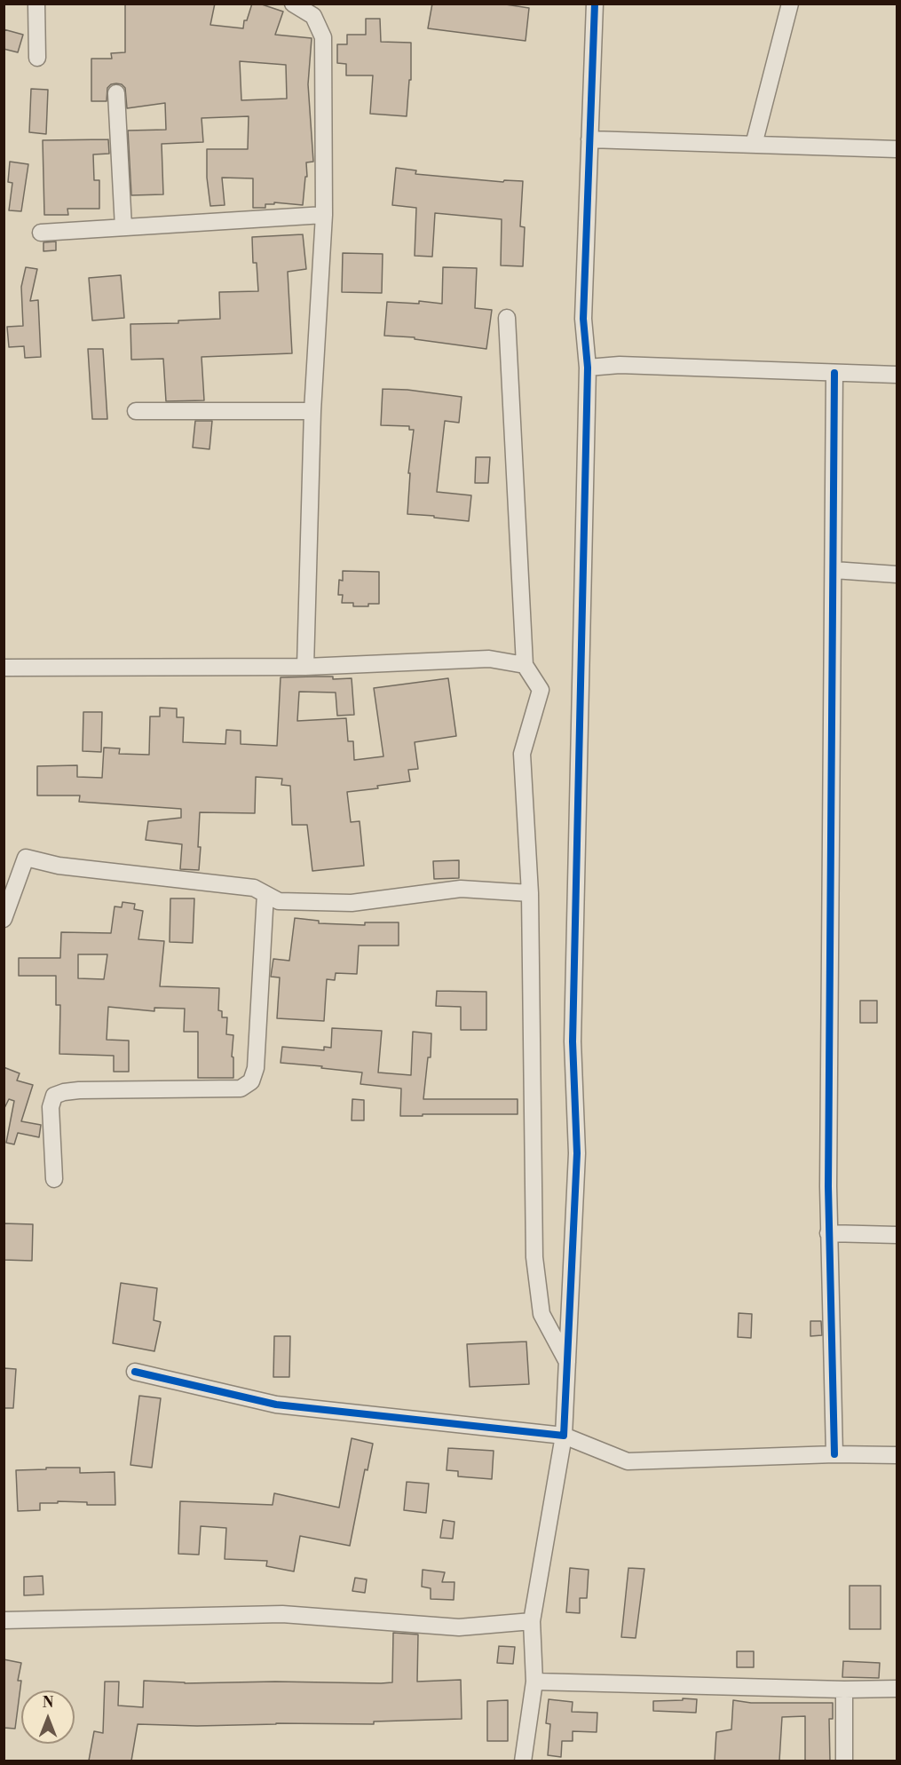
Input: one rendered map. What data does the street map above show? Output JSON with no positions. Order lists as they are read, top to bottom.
{
  "north": "top"
}
